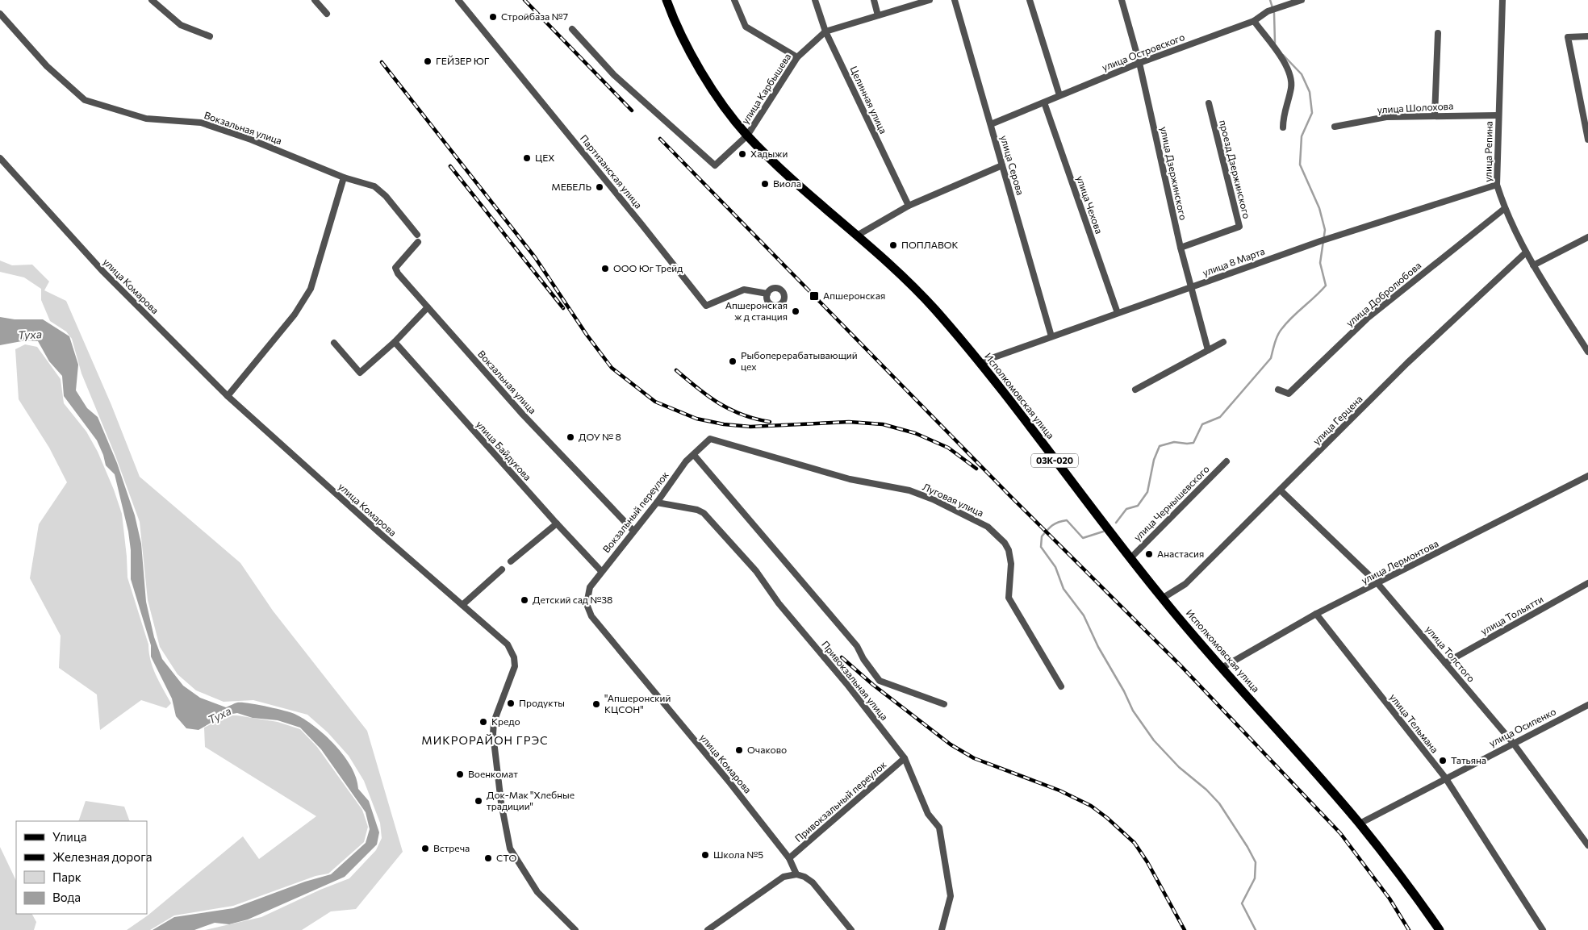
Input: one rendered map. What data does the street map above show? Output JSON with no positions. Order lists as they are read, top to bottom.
{
  "streets": {
    "main road": ["Исполкомовская улица", "03К-020"],
    "street": [
      "улица Островского",
      "улица Карбышева",
      "Целинная улица",
      "улица Шолохова",
      "Вокзальная улица",
      "улица Репина",
      "улица Серова",
      "проезд Дзержинского",
      "Партизанская улица",
      "улица Дзержинского",
      "улица Чехова",
      "улица 8 Марта",
      "улица Комарова",
      "улица Добролюбова",
      "улица Герцена",
      "улица Байдукова",
      "Луговая улица",
      "улица Чернышевского",
      "Вокзальный переулок",
      "улица Лермонтова",
      "улица Тольятти",
      "улица Толстого",
      "Привокзальная улица",
      "улица Тельмана",
      "улица Осипенко",
      "Привокзальный переулок"
    ]
  },
  "crossings": [
    ["улица Островского", "улица Серова"],
    ["улица Островского", "улица Дзержинского"],
    ["улица Островского", "улица Чехова"],
    ["улица Карбышева", "Целинная улица"],
    ["улица Карбышева", "Исполкомовская улица"],
    ["улица Шолохова", "улица Репина"],
    ["Вокзальная улица", "Вокзальный переулок"],
    ["улица Репина", "улица 8 Марта"],
    ["улица Репина", "улица Добролюбова"],
    ["улица Репина", "улица Герцена"],
    ["улица Серова", "улица 8 Марта"],
    ["проезд Дзержинского", "улица Дзержинского"],
    ["улица Дзержинского", "улица 8 Марта"],
    ["улица Чехова", "улица 8 Марта"],
    ["улица 8 Марта", "Исполкомовская улица"],
    ["улица Комарова", "Вокзальный переулок"],
    ["улица Комарова", "Привокзальный переулок"],
    ["Исполкомовская улица", "улица Герцена"],
    ["Исполкомовская улица", "улица Чернышевского"],
    ["Исполкомовская улица", "улица Лермонтова"],
    ["Исполкомовская улица", "улица Осипенко"],
    ["улица Герцена", "улица Толстого"],
    ["улица Байдукова", "Вокзальный переулок"],
    ["Луговая улица", "Вокзальный переулок"],
    ["Вокзальный переулок", "Привокзальная улица"],
    ["улица Лермонтова", "улица Толстого"],
    ["улица Лермонтова", "улица Тельмана"],
    ["улица Тольятти", "улица Толстого"],
    ["улица Толстого", "улица Осипенко"],
    ["Привокзальная улица", "Привокзальный переулок"],
    ["улица Тельмана", "улица Осипенко"]
  ],
  "districts": ["МИКРОРАЙОН ГРЭС"],
  "water": ["Туха"],
  "places": {
    "other": [
      "Стройбаза №7",
      "ГЕЙЗЕР ЮГ",
      "Хадыжи",
      "ЦЕХ",
      "Виола",
      "МЕБЕЛЬ",
      "ПОПЛАВОК",
      "ООО Юг Трейд",
      "Апшеронская ж д станция",
      "Рыбоперерабатывающий цех",
      "ДОУ № 8",
      "Анастасия",
      "Детский сад №38",
      "Продукты",
      "\"Апшеронский КЦСОН\"",
      "Кредо",
      "Очаково",
      "Татьяна",
      "Военкомат",
      "Док-Мак \"Хлебные традиции\"",
      "Встреча",
      "Школа №5",
      "СТО"
    ],
    "transit": ["Апшеронская"]
  },
  "legend": [
    "Улица",
    "Железная дорога",
    "Парк",
    "Вода"
  ]
}
